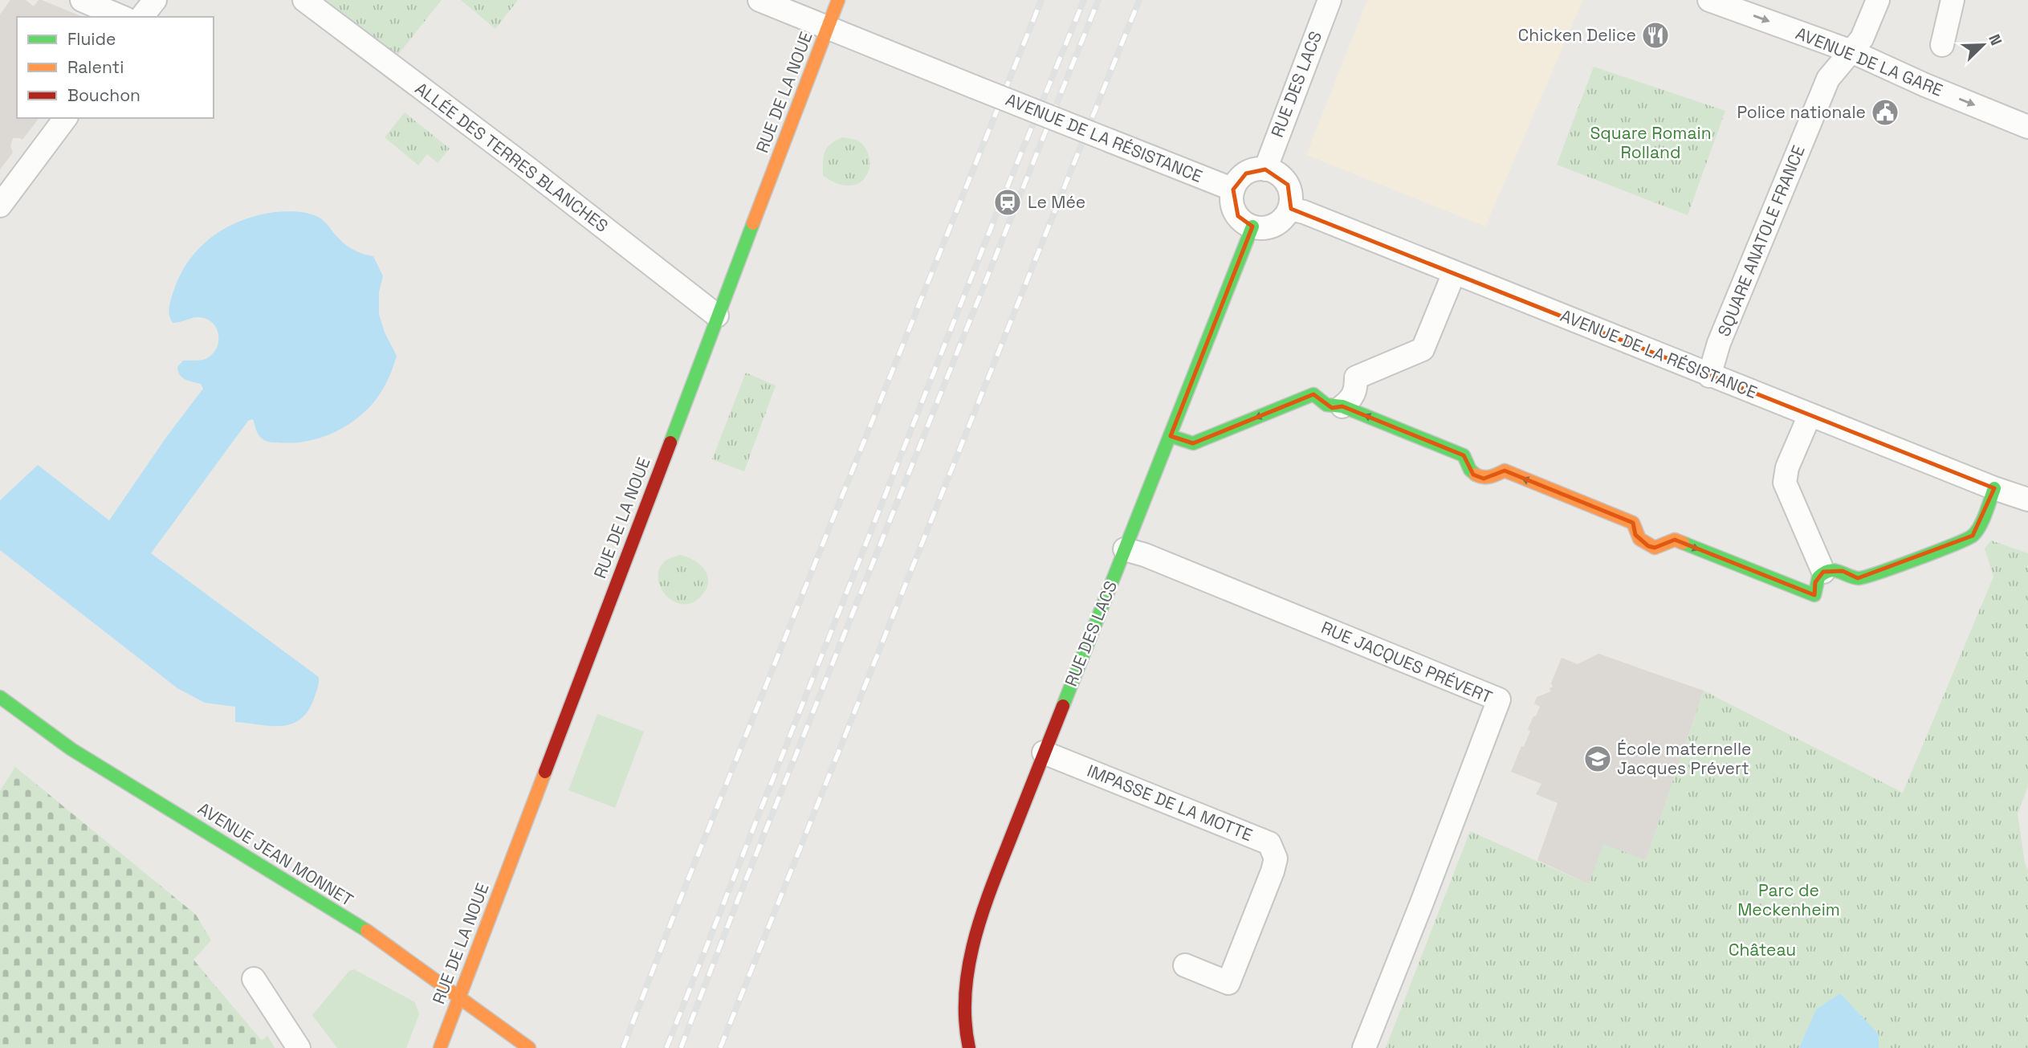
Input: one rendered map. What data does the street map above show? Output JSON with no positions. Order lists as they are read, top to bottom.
{
  "streets": {
    "street": [
      "AVENUE DE LA GARE",
      "RUE DES LACS",
      "RUE DE LA NOUE",
      "AVENUE DE LA RÉSISTANCE",
      "ALLÉE DES TERRES BLANCHES",
      "SQUARE ANATOLE FRANCE",
      "RUE JACQUES PRÉVERT",
      "IMPASSE DE LA MOTTE",
      "AVENUE JEAN MONNET"
    ]
  },
  "crossings": [
    ["AVENUE DE LA GARE", "SQUARE ANATOLE FRANCE"],
    ["RUE DES LACS", "AVENUE DE LA RÉSISTANCE"],
    ["RUE DES LACS", "RUE JACQUES PRÉVERT"],
    ["RUE DES LACS", "IMPASSE DE LA MOTTE"],
    ["RUE DE LA NOUE", "AVENUE DE LA RÉSISTANCE"],
    ["RUE DE LA NOUE", "ALLÉE DES TERRES BLANCHES"],
    ["RUE DE LA NOUE", "AVENUE JEAN MONNET"],
    ["AVENUE DE LA RÉSISTANCE", "SQUARE ANATOLE FRANCE"]
  ],
  "one_way": ["AVENUE DE LA GARE"],
  "parks": ["Square Romain Rolland", "Parc de Meckenheim", "Château"],
  "places": {
    "restaurant": ["Chicken Delice"],
    "public building": ["Police nationale"],
    "station": ["Le Mée"],
    "school or university": ["École maternelle Jacques Prévert"]
  },
  "legend": ["Fluide", "Ralenti", "Bouchon"],
  "north": "top right"
}
